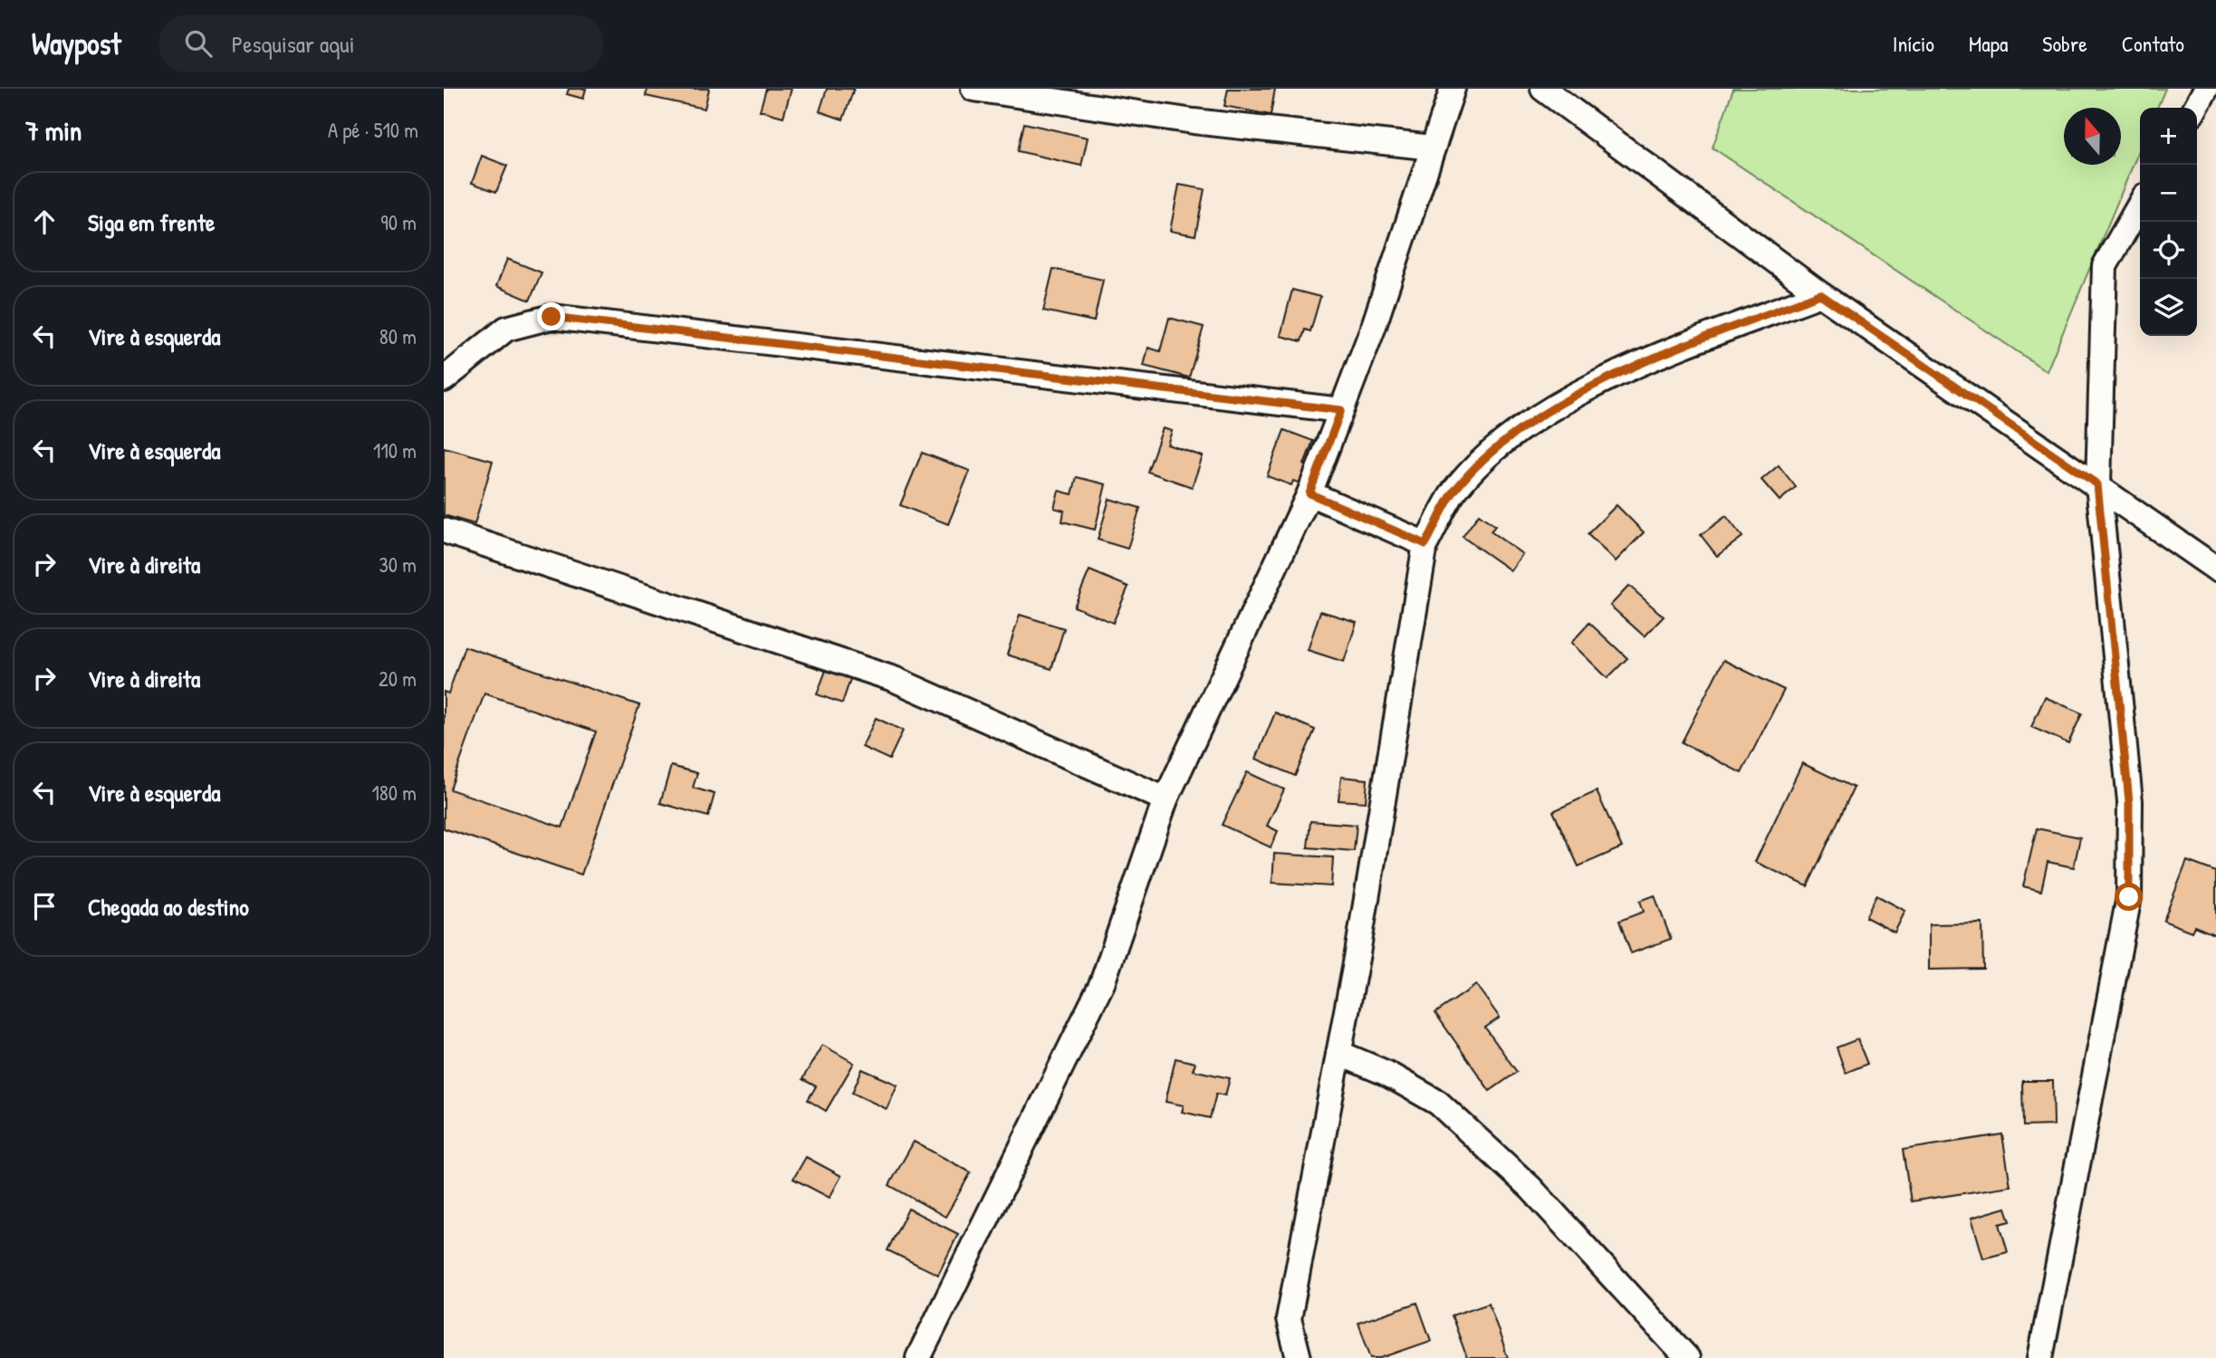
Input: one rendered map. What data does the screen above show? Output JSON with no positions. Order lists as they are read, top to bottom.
{
  "north": "top",
  "page": {
    "header": "Waypost",
    "search": "Pesquisar aqui",
    "nav": [
      "Início",
      "Mapa",
      "Sobre",
      "Contato"
    ],
    "heading": ["7 min", "A pé · 510 m"],
    "map_buttons": ["+", "−"],
    "list": [
      ["Siga em frente", "90 m"],
      ["Vire à esquerda", "80 m"],
      ["Vire à esquerda", "110 m"],
      ["Vire à direita", "30 m"],
      ["Vire à direita", "20 m"],
      ["Vire à esquerda", "180 m"],
      "Chegada ao destino"
    ]
  }
}
